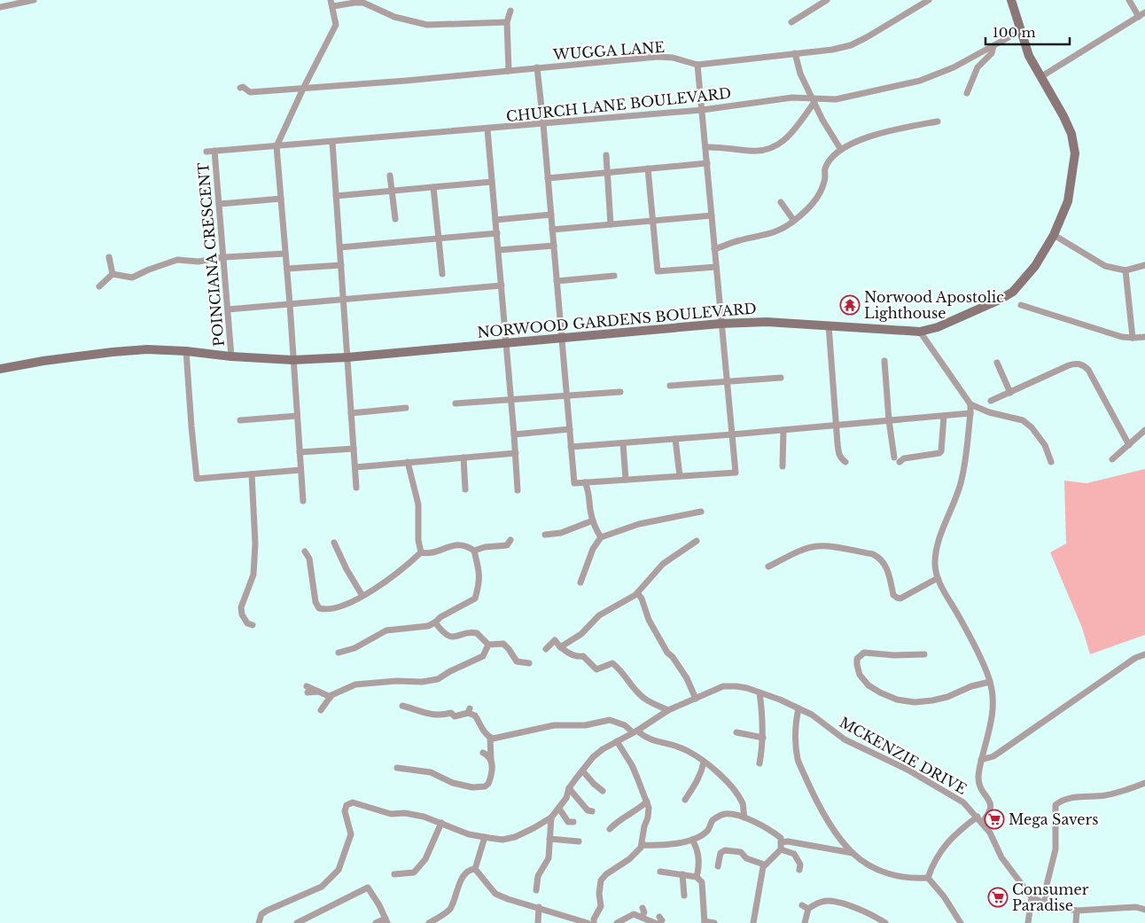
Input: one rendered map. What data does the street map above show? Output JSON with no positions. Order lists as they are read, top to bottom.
{
  "streets": {
    "street": [
      "WUGGA LANE",
      "CHURCH LANE BOULEVARD",
      "POINCIANA CRESCENT",
      "NORWOOD GARDENS BOULEVARD",
      "MCKENZIE DRIVE"
    ]
  },
  "crossings": [
    ["CHURCH LANE BOULEVARD", "POINCIANA CRESCENT"],
    ["CHURCH LANE BOULEVARD", "NORWOOD GARDENS BOULEVARD"],
    ["POINCIANA CRESCENT", "NORWOOD GARDENS BOULEVARD"]
  ],
  "places": {
    "temple": ["Norwood Apostolic Lighthouse"],
    "supermarket": ["Mega Savers", "Consumer Paradise"]
  },
  "scale_bar": "100 m"
}
